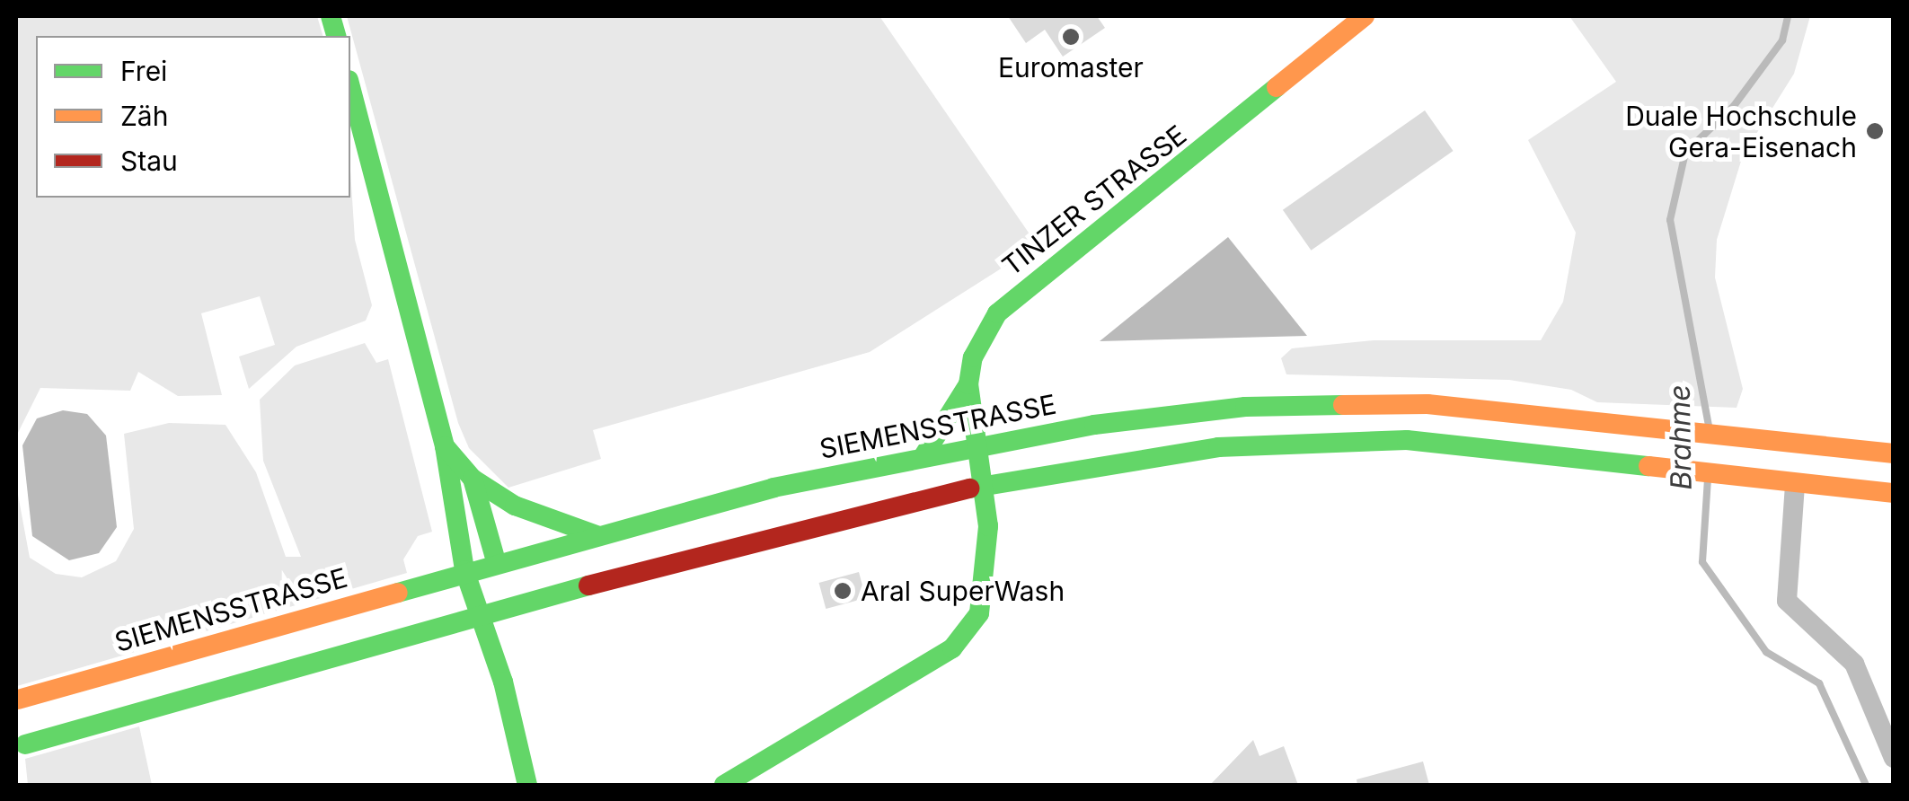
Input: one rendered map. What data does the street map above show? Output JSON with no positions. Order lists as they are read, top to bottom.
{
  "streets": {
    "main road": ["TINZER STRASSE", "SIEMENSSTRASSE"]
  },
  "crossings": [
    ["TINZER STRASSE", "SIEMENSSTRASSE"]
  ],
  "water": ["Brahme"],
  "places": ["Euromaster", "Duale Hochschule Gera-Eisenach", "Aral SuperWash"],
  "legend": ["Frei", "Zäh", "Stau"]
}
